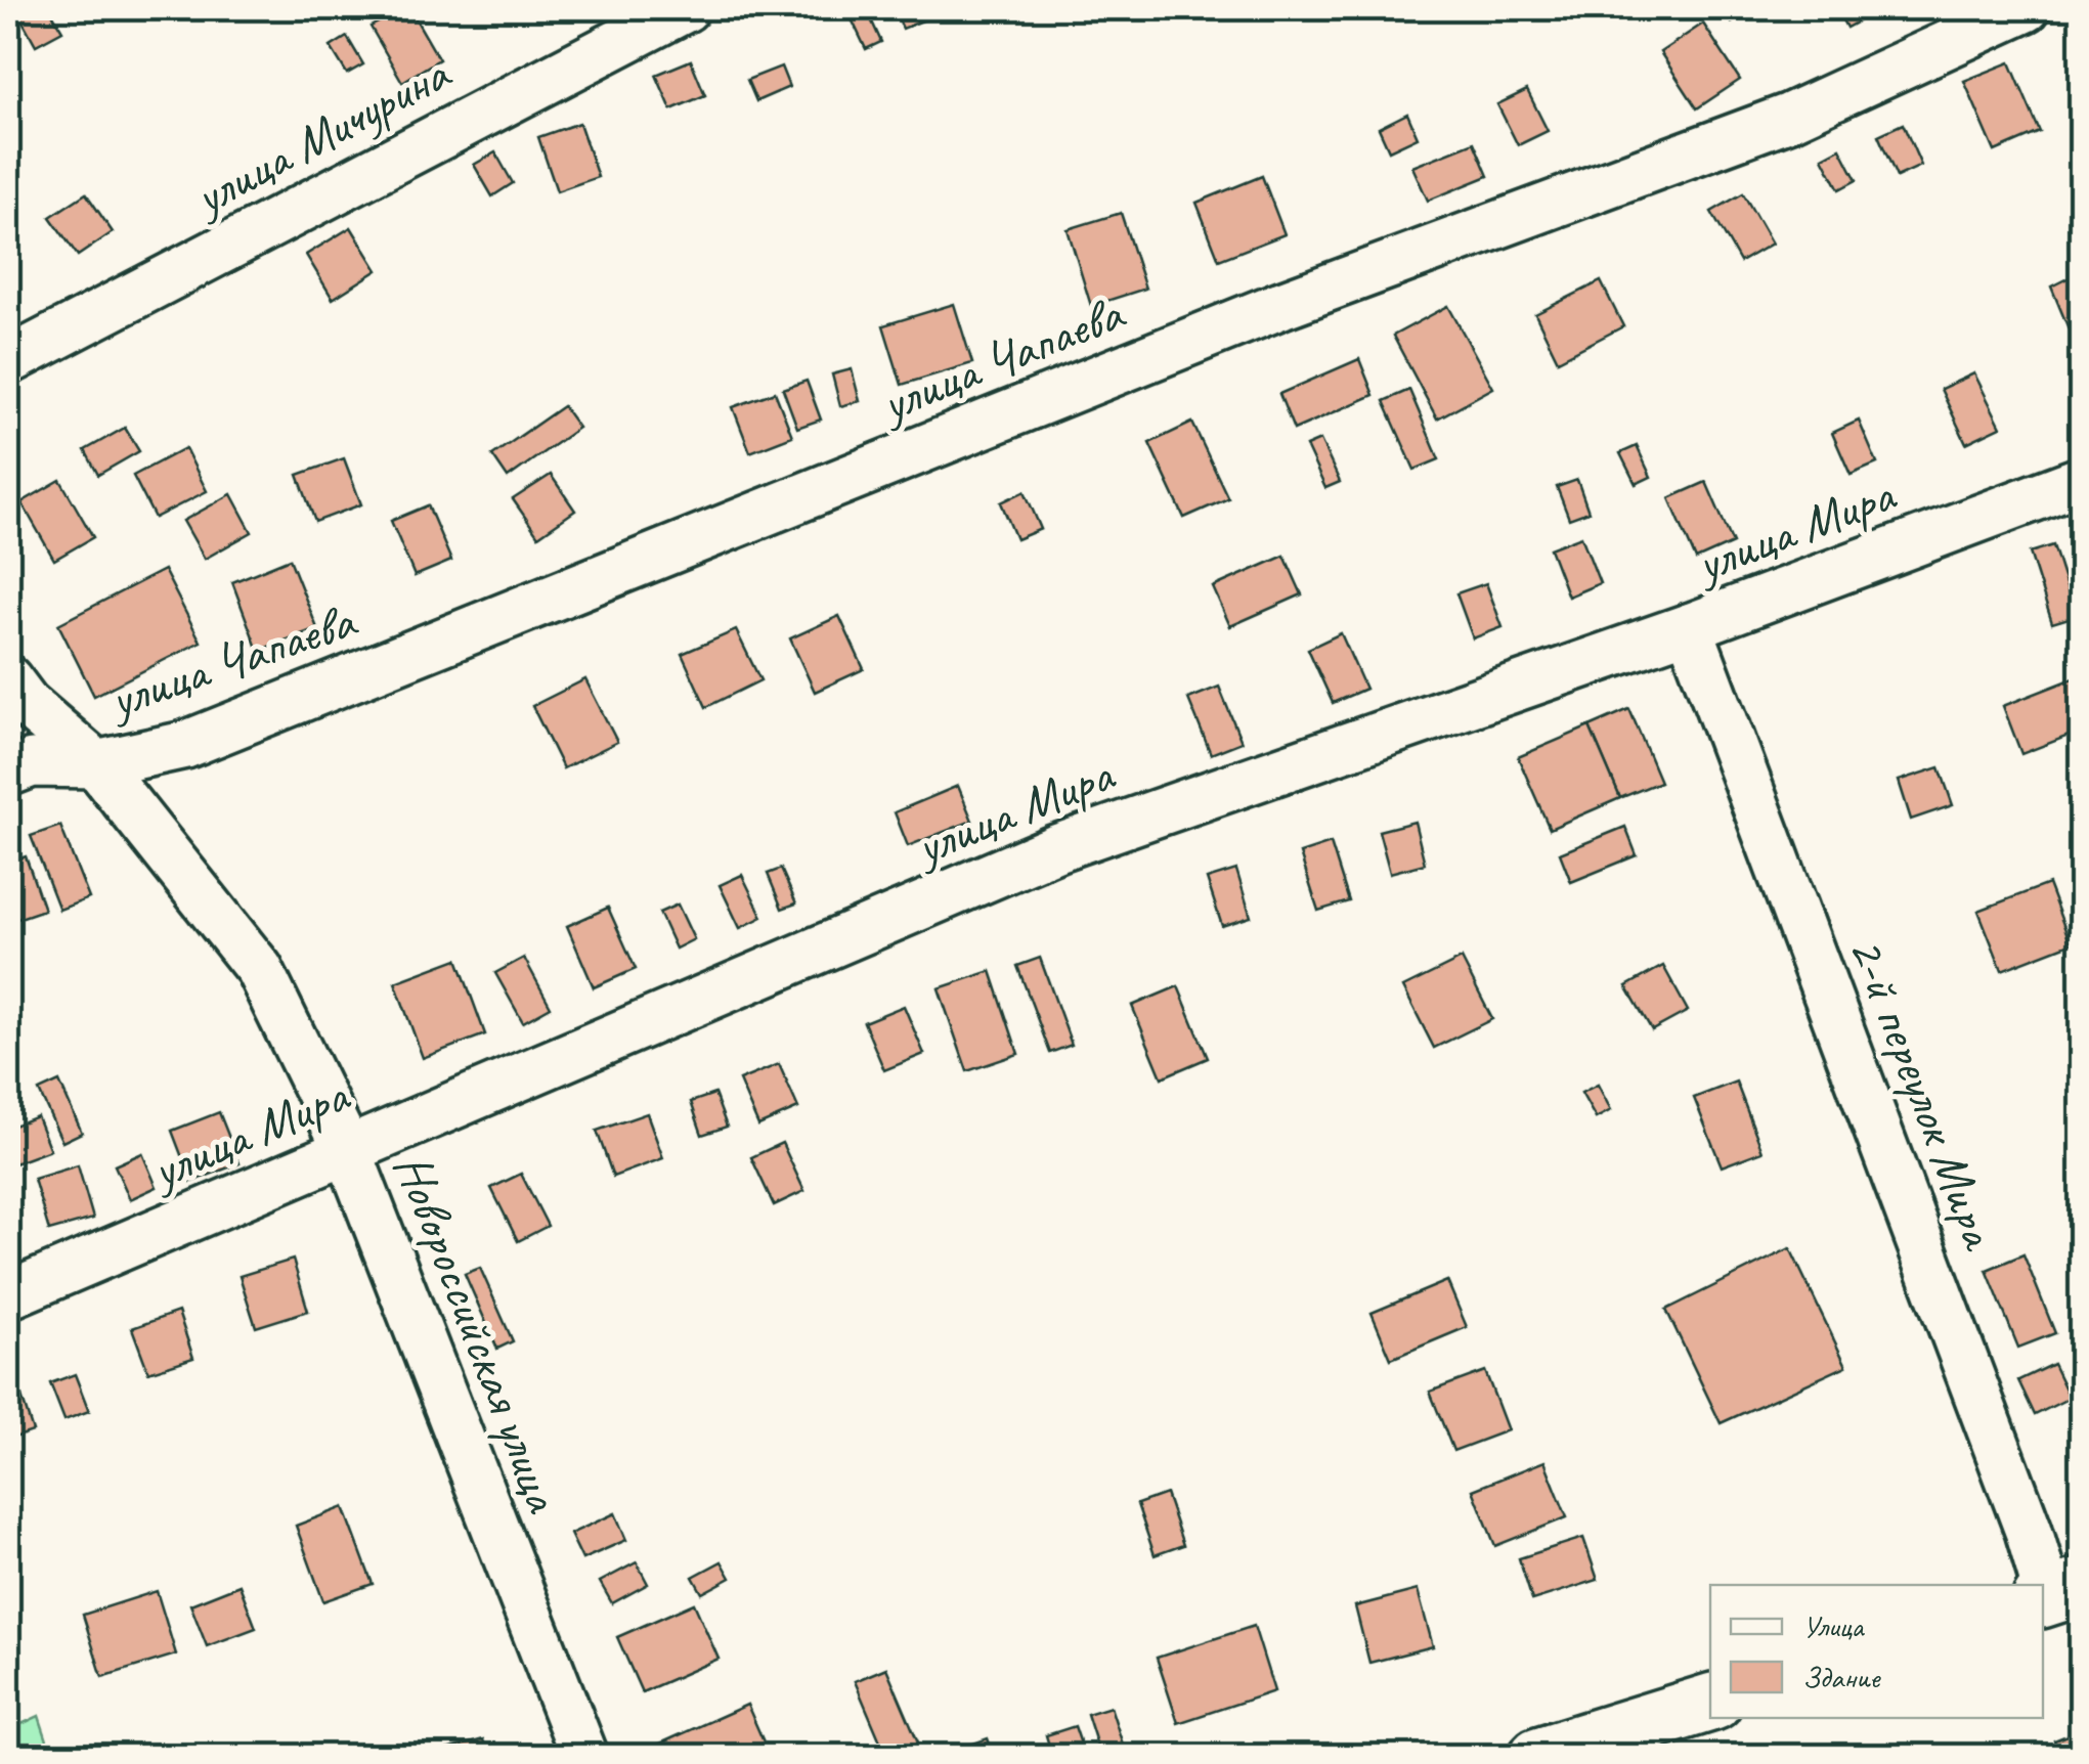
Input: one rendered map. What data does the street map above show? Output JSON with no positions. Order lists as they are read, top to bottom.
{
  "streets": {
    "street": [
      "улица Мичурина",
      "улица Чапаева",
      "улица Мира",
      "2-й переулок Мира",
      "Новороссийская улица"
    ]
  },
  "crossings": [
    ["улица Чапаева", "Новороссийская улица"],
    ["улица Мира", "2-й переулок Мира"],
    ["улица Мира", "Новороссийская улица"]
  ],
  "legend": ["Улица", "Здание"]
}
